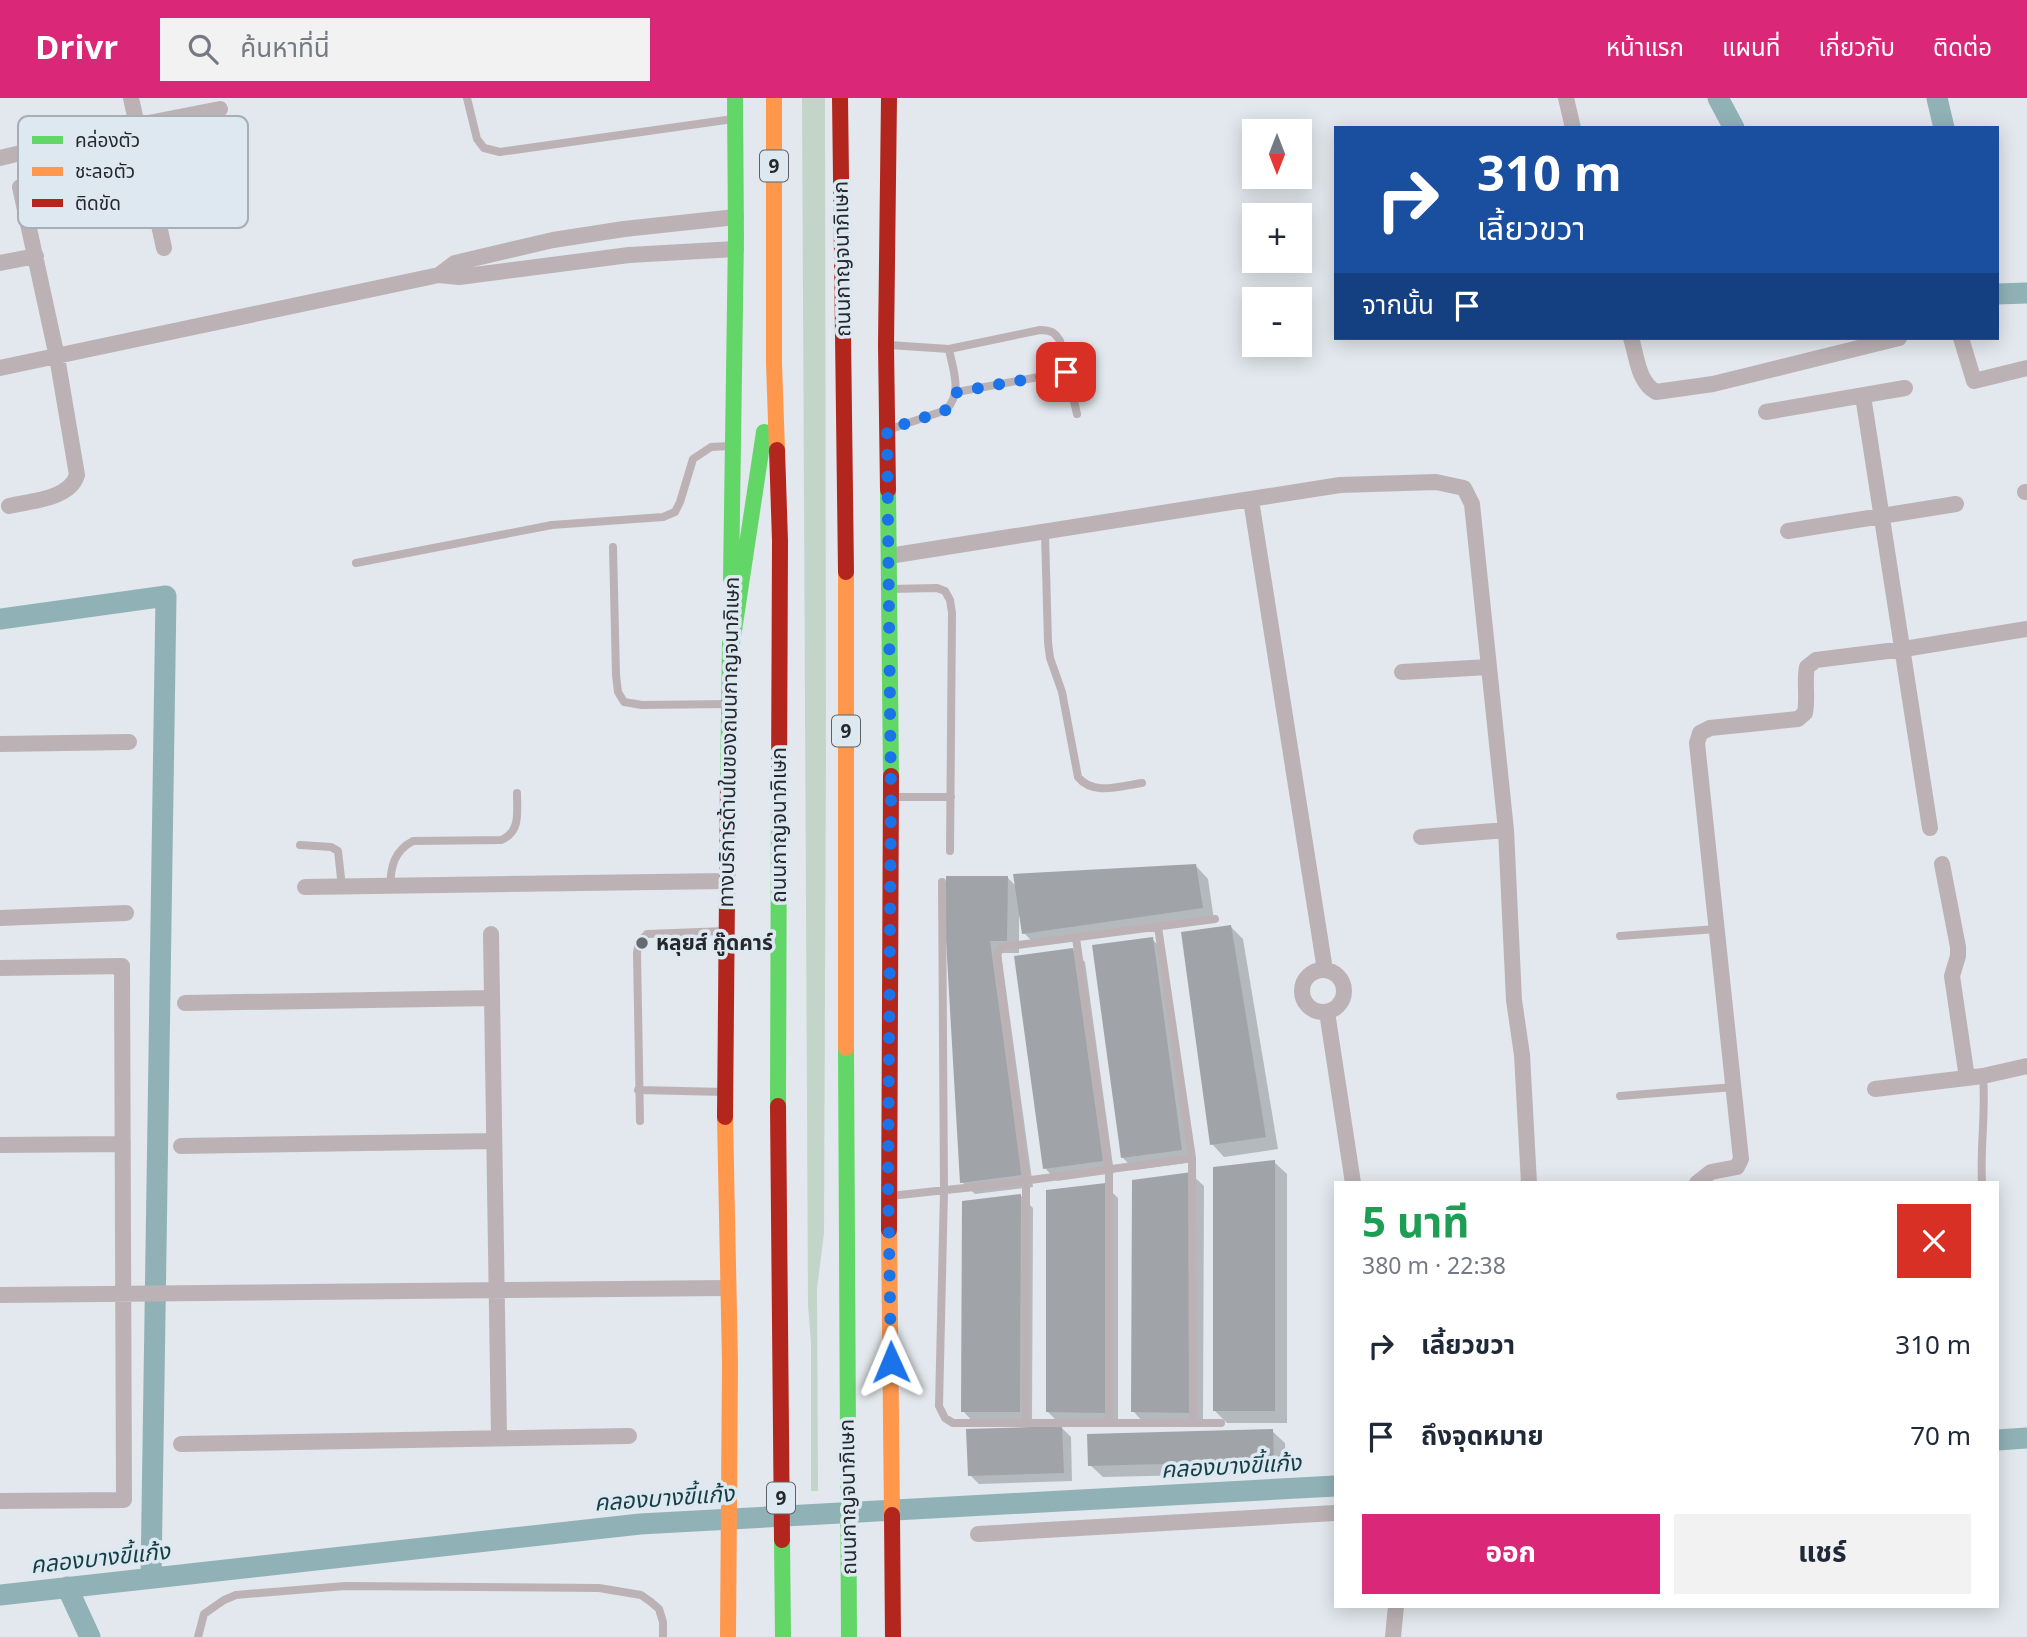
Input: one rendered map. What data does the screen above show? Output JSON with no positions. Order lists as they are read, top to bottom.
{
  "streets": {
    "main road": ["9", "ถนนกาญจนาภิเษก", "ทางบริการด้านในของถนนกาญจนาภิเษก"]
  },
  "water": ["คลองบางขี้แก้ง"],
  "places": ["หลุยส์ กู๊ดคาร์"],
  "legend": ["คล่องตัว", "ชะลอตัว", "ติดขัด"],
  "north": "bottom",
  "page": {
    "header": "Drivr",
    "search": "ค้นหาที่นี่",
    "nav": [
      "หน้าแรก",
      "แผนที่",
      "เกี่ยวกับ",
      "ติดต่อ"
    ],
    "map_buttons": ["+", "−"],
    "turn": ["310 m", "เลี้ยวขวา"],
    "then": "จากนั้น",
    "heading": ["5 นาที", "380 m · 22:38"],
    "list": [
      {
        "name": "เลี้ยวขวา",
        "value": "310 m"
      },
      {
        "name": "ถึงจุดหมาย",
        "value": "70 m"
      }
    ],
    "buttons": ["ออก", "แชร์"]
  }
}
